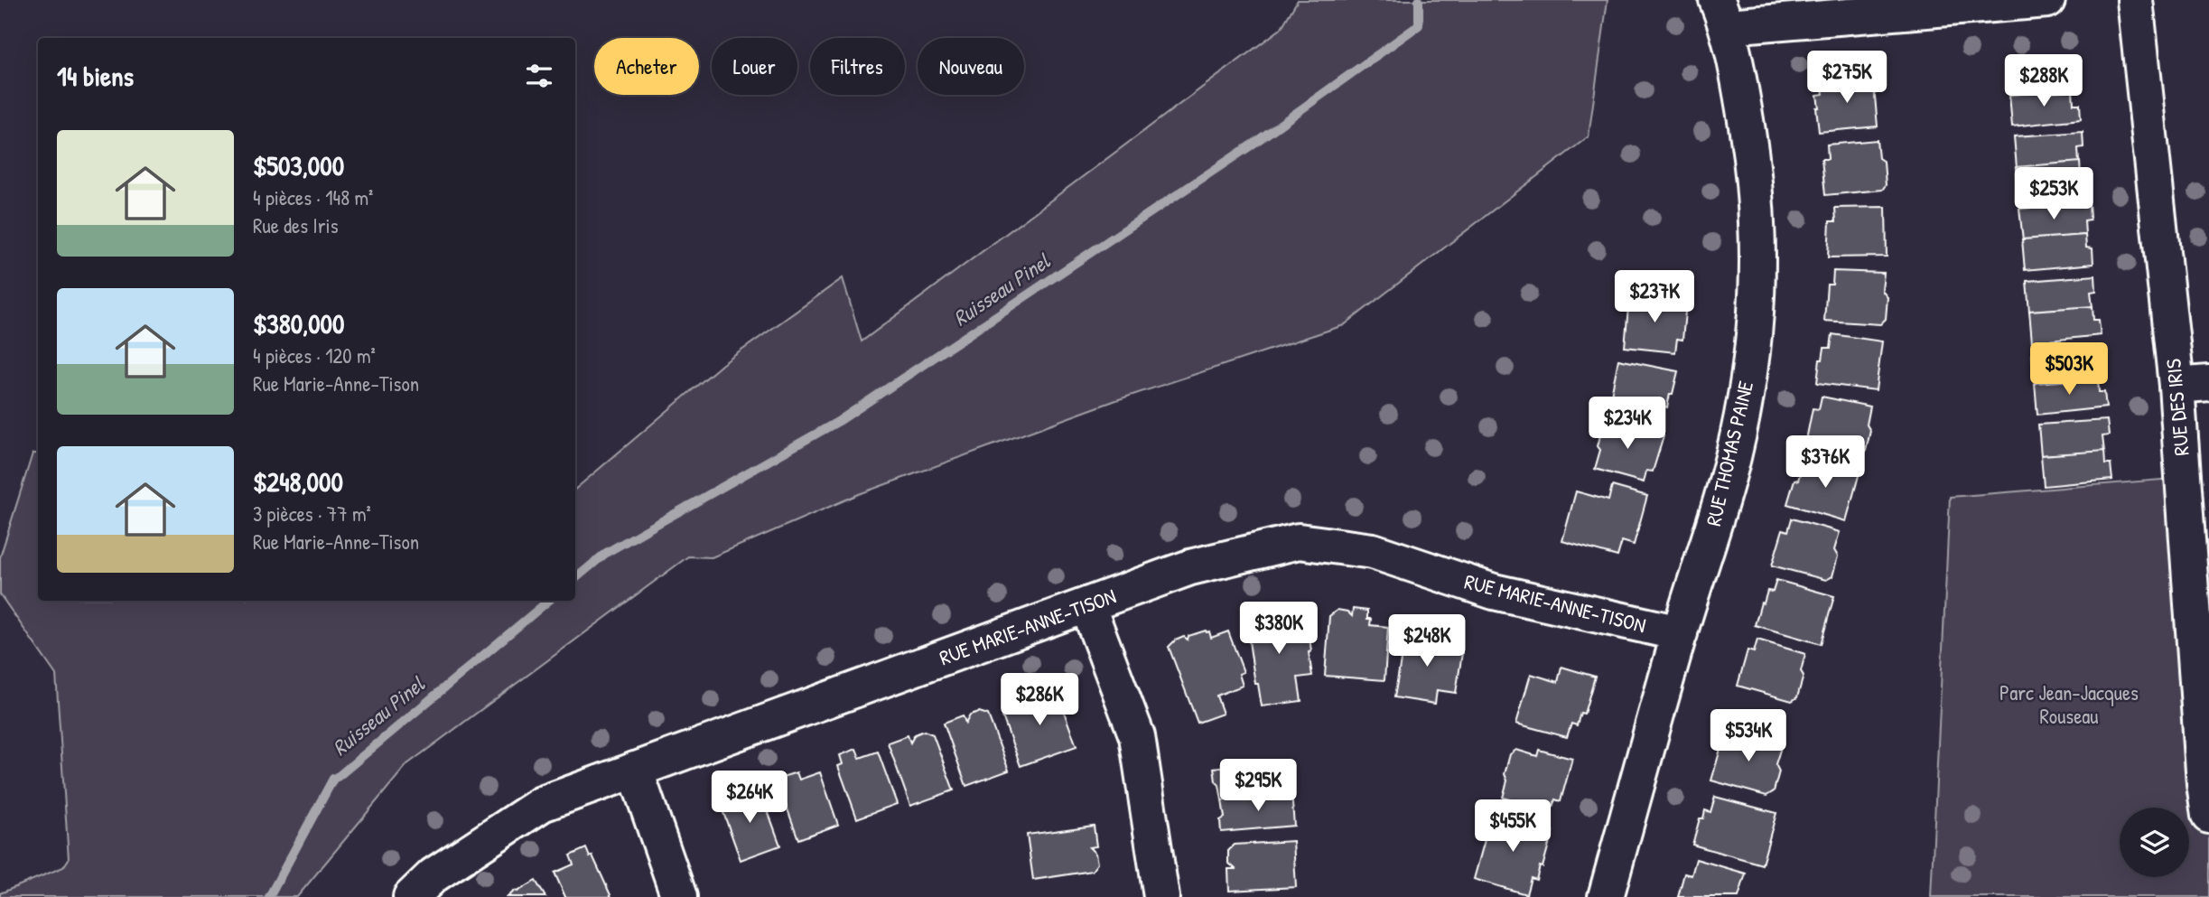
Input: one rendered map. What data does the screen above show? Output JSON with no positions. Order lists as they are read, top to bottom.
{
  "streets": {
    "street": ["RUE DES IRIS", "RUE THOMAS PAINE", "RUE MARIE-ANNE-TISON"]
  },
  "crossings": [
    ["RUE THOMAS PAINE", "RUE MARIE-ANNE-TISON"]
  ],
  "water": ["Ruisseau Pinel"],
  "parks": ["Parc Jean-Jacques Rouseau"],
  "page": {
    "chip": [
      "Acheter",
      "Louer",
      "Filtres",
      "Nouveau"
    ],
    "heading": "14 biens",
    "price": [
      "$275K",
      "$288K",
      "$253K",
      "$237K",
      "$503K",
      "$234K",
      "$376K",
      "$380K",
      "$248K",
      "$286K",
      "$534K",
      "$295K",
      "$264K",
      "$455K"
    ],
    "list": [
      {
        "name": "$503,000",
        "note": "4 pièces · 148 m² · Rue des Iris"
      },
      {
        "name": "$380,000",
        "note": "4 pièces · 120 m² · Rue Marie-Anne-Tison"
      },
      {
        "name": "$248,000",
        "note": "3 pièces · 77 m² · Rue Marie-Anne-Tison"
      }
    ]
  }
}
